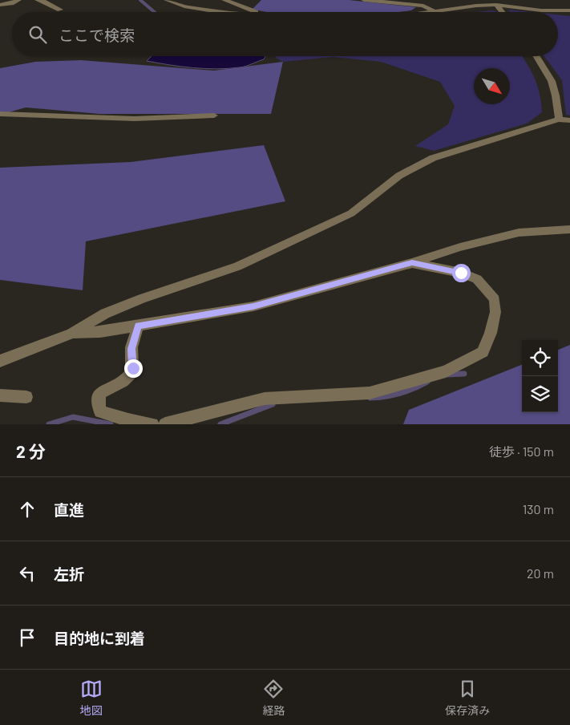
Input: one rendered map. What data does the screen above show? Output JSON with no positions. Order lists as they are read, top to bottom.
{
  "north": "bottom right",
  "page": {
    "search": "ここで検索",
    "heading": ["2 分", "徒歩 · 150 m"],
    "list": [
      ["直進", "130 m"],
      ["左折", "20 m"],
      "目的地に到着"
    ],
    "nav": ["地図", "経路", "保存済み"]
  }
}
